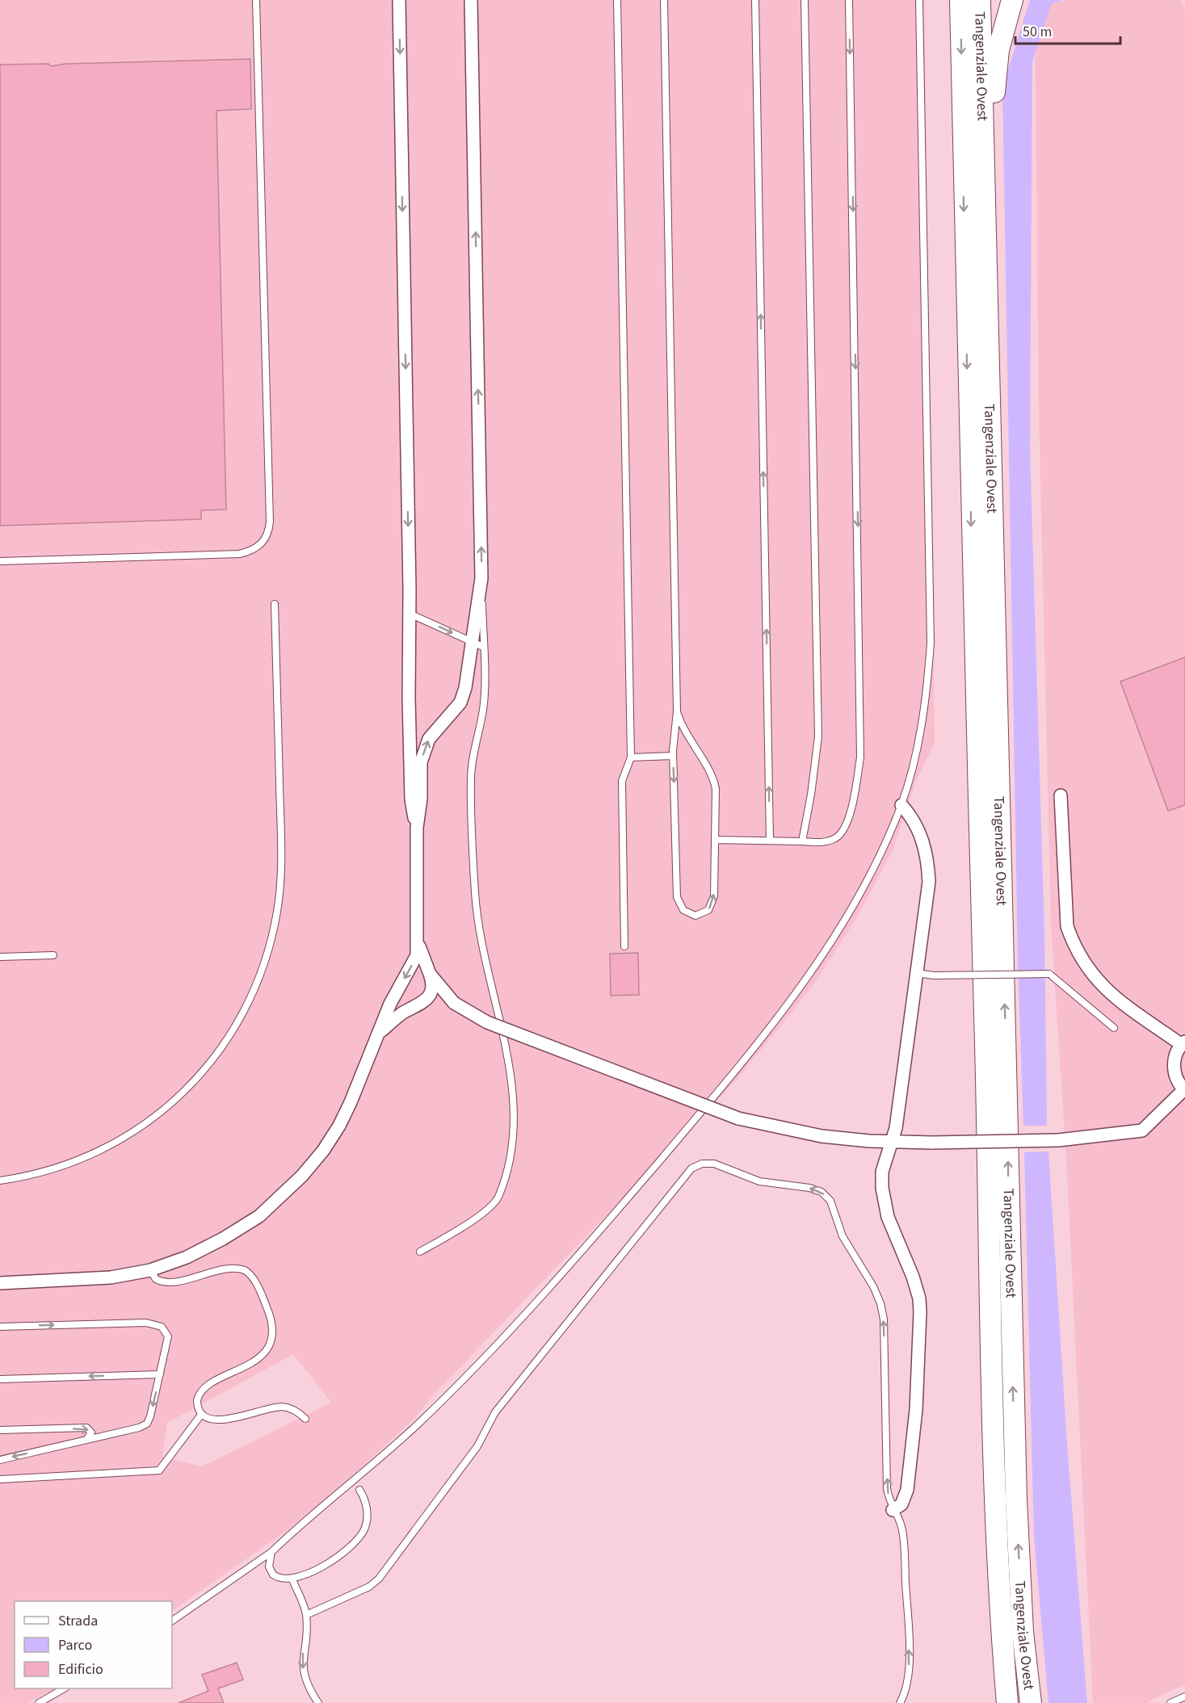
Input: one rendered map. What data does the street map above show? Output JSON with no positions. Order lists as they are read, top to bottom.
{
  "streets": {
    "highway": ["Tangenziale Ovest"]
  },
  "legend": ["Strada", "Parco", "Edificio"],
  "scale_bar": "50 m"
}
